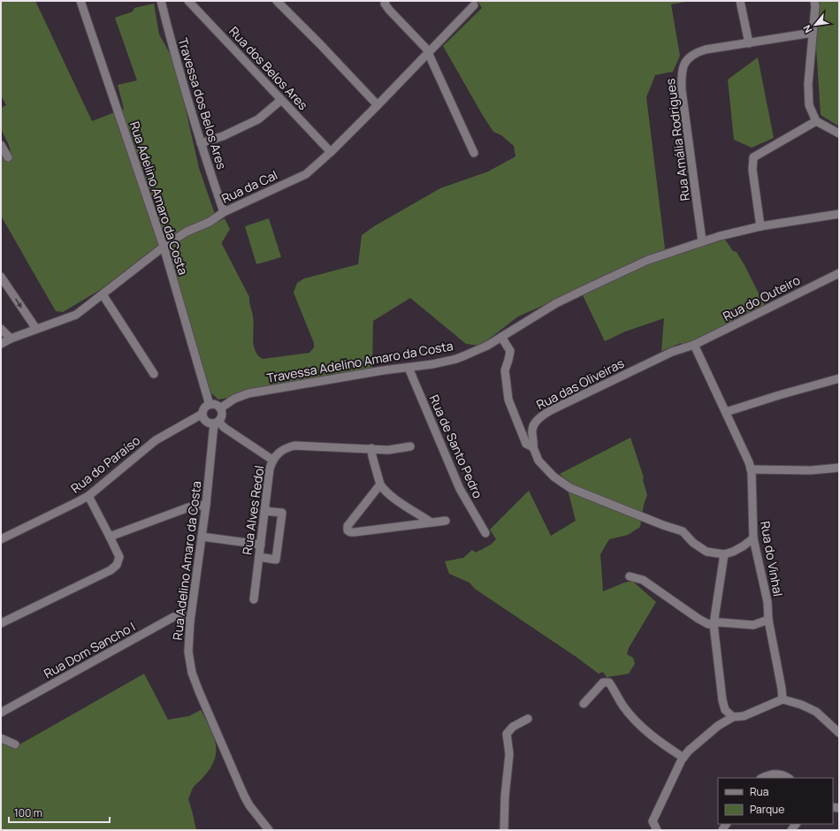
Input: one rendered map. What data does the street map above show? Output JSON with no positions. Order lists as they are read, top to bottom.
{
  "streets": {
    "street": [
      "Rua dos Belos Ares",
      "Travessa dos Belos Ares",
      "Rua Amália Rodrigues",
      "Rua da Cal",
      "Rua Adelino Amaro da Costa",
      "Rua do Outeiro",
      "Travessa Adelino Amaro da Costa",
      "Rua das Oliveiras",
      "Rua de Santo Pedro",
      "Rua do Paraíso",
      "Rua Alves Redol",
      "Rua do Vinhal",
      "Rua Dom Sancho I"
    ]
  },
  "crossings": [
    ["Rua dos Belos Ares", "Rua da Cal"],
    ["Travessa dos Belos Ares", "Rua da Cal"],
    ["Rua Amália Rodrigues", "Travessa Adelino Amaro da Costa"],
    ["Rua da Cal", "Rua Adelino Amaro da Costa"],
    ["Rua Adelino Amaro da Costa", "Travessa Adelino Amaro da Costa"],
    ["Rua Adelino Amaro da Costa", "Rua do Paraíso"],
    ["Rua Adelino Amaro da Costa", "Rua Dom Sancho I"],
    ["Rua do Outeiro", "Rua das Oliveiras"],
    ["Rua do Outeiro", "Rua do Vinhal"],
    ["Travessa Adelino Amaro da Costa", "Rua de Santo Pedro"],
    ["Travessa Adelino Amaro da Costa", "Rua do Paraíso"],
    ["Rua das Oliveiras", "Rua do Vinhal"]
  ],
  "legend": ["Rua", "Parque"],
  "scale_bar": "100 m",
  "north": "bottom left"
}
